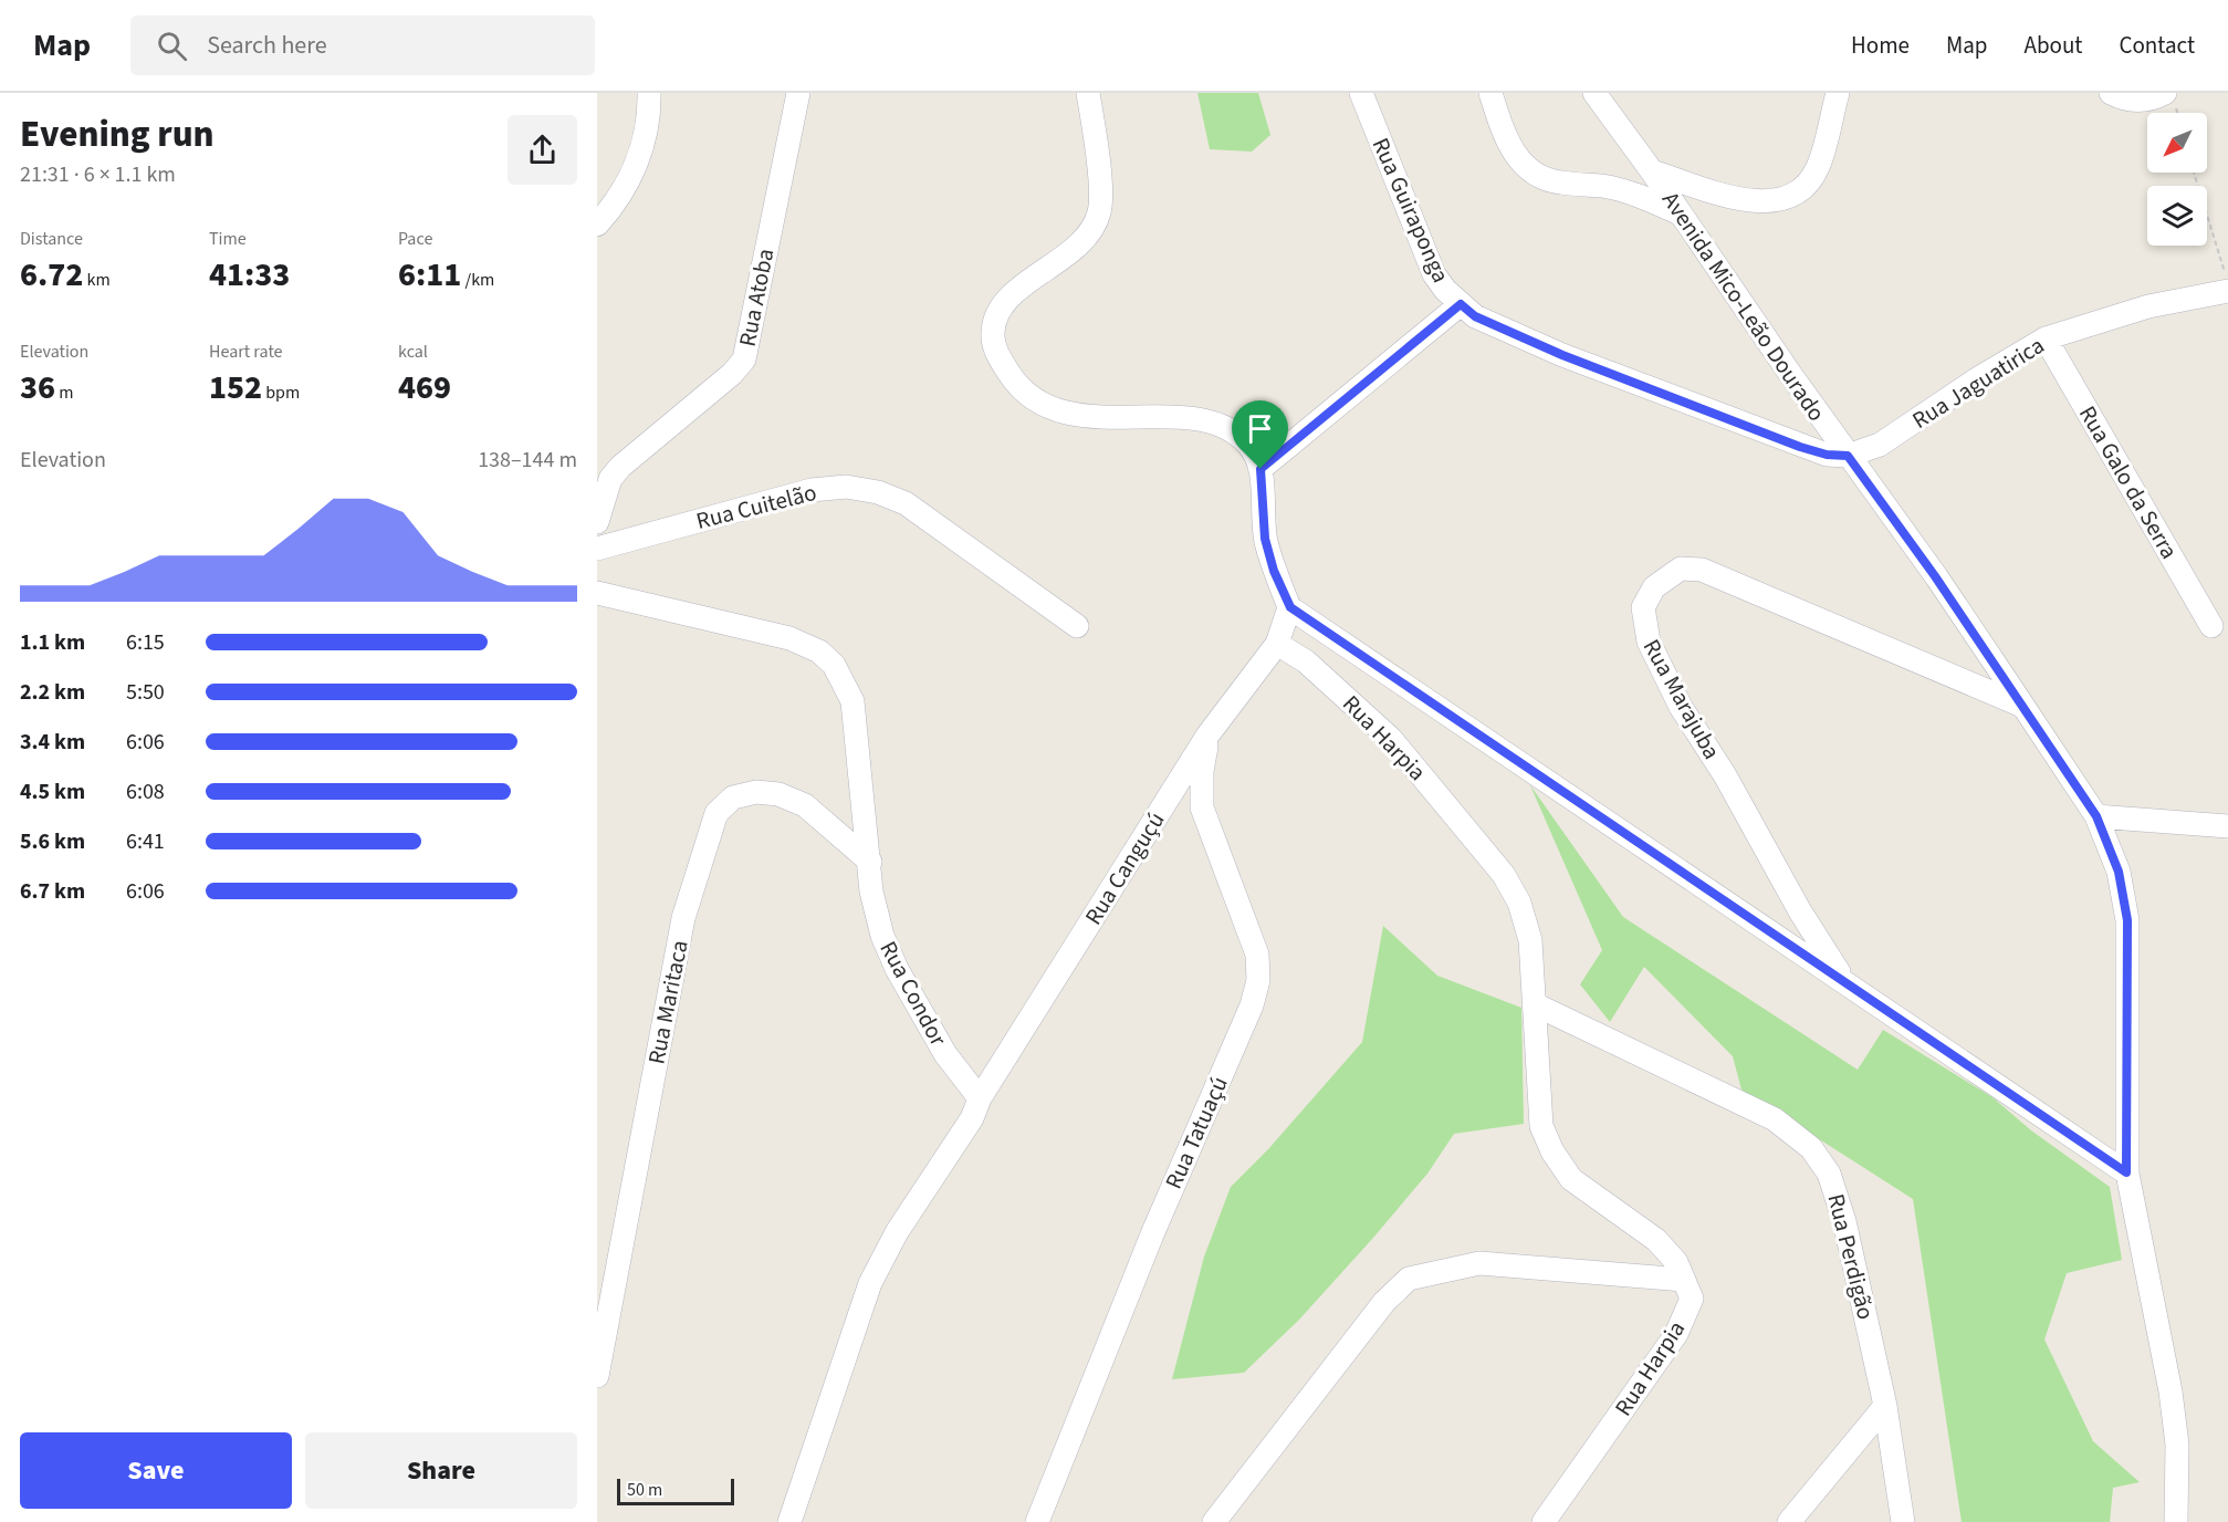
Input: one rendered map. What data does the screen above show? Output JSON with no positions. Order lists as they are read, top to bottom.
{
  "streets": {
    "street": [
      "Rua Guiraponga",
      "Rua Atoba",
      "Avenida Mico-Leão Dourado",
      "Rua Jaguatirica",
      "Rua Galo da Serra",
      "Rua Cuitelão",
      "Rua Marajuba",
      "Rua Harpia",
      "Rua Canguçú",
      "Rua Condor",
      "Rua Maritaca",
      "Rua Tatuaçú",
      "Rua Perdigão"
    ]
  },
  "crossings": [
    ["Rua Guiraponga", "Avenida Mico-Leão Dourado"],
    ["Rua Guiraponga", "Rua Jaguatirica"],
    ["Avenida Mico-Leão Dourado", "Rua Jaguatirica"],
    ["Avenida Mico-Leão Dourado", "Rua Marajuba"],
    ["Rua Jaguatirica", "Rua Galo da Serra"],
    ["Rua Harpia", "Rua Canguçú"],
    ["Rua Harpia", "Rua Perdigão"],
    ["Rua Canguçú", "Rua Condor"],
    ["Rua Canguçú", "Rua Tatuaçú"],
    ["Rua Condor", "Rua Maritaca"]
  ],
  "scale_bar": "50 m",
  "north": "bottom left",
  "page": {
    "header": "Map",
    "search": "Search here",
    "nav": [
      "Home",
      "Map",
      "About",
      "Contact"
    ],
    "heading": ["Evening run", "21:31 · 6 × 1.1 km"],
    "stats": [
      ["Distance", "6.72 km"],
      ["Time", "41:33"],
      ["Pace", "6:11 /km"],
      ["Elevation", "36 m"],
      ["Heart rate", "152 bpm"],
      ["kcal", "469"]
    ],
    "chart": ["Elevation", "138–144 m"],
    "list": [
      {
        "name": "1.1 km",
        "note": "6:15"
      },
      {
        "name": "2.2 km",
        "note": "5:50"
      },
      {
        "name": "3.4 km",
        "note": "6:06"
      },
      {
        "name": "4.5 km",
        "note": "6:08"
      },
      {
        "name": "5.6 km",
        "note": "6:41"
      },
      {
        "name": "6.7 km",
        "note": "6:06"
      }
    ],
    "buttons": ["Save", "Share"],
    "scale": "50 m"
  }
}
